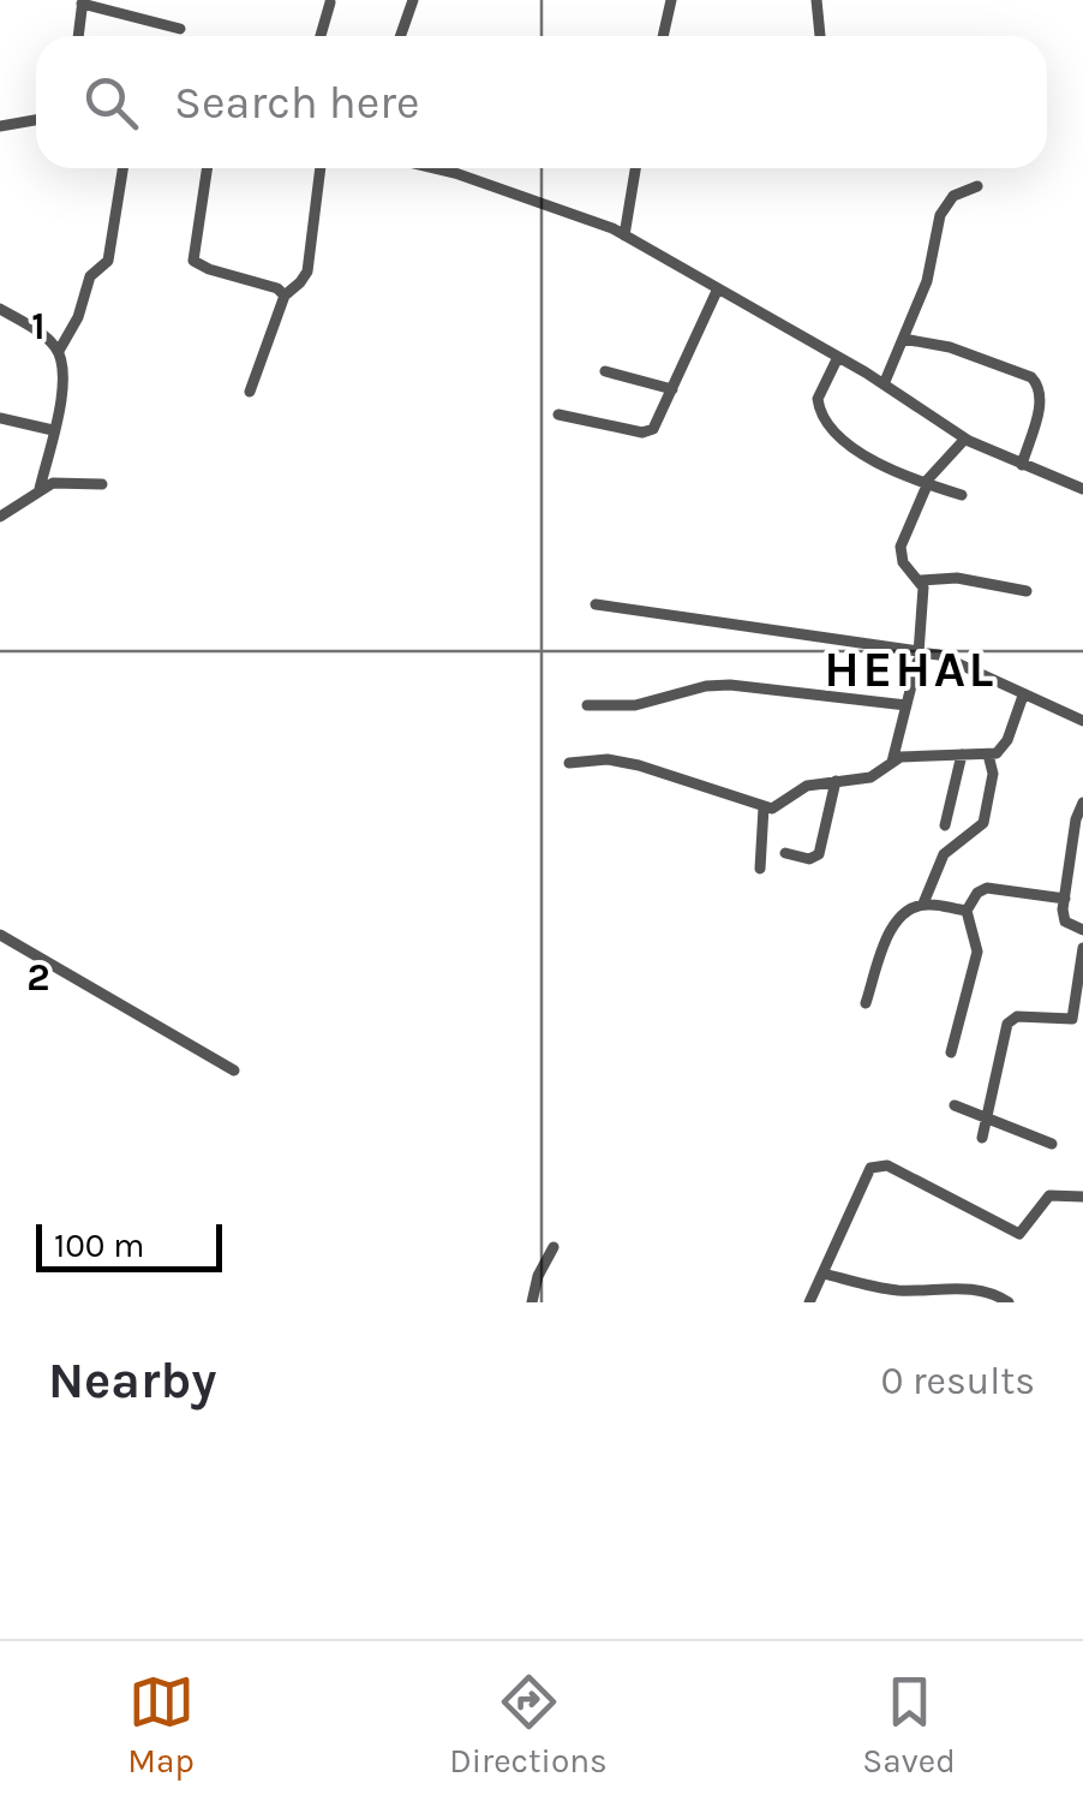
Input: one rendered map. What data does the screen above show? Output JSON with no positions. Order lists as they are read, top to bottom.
{
  "districts": ["HEHAL"],
  "scale_bar": "100 m",
  "page": {
    "search": "Search here",
    "scale": "100 m",
    "heading": ["Nearby", "0 results"],
    "nav": ["Map", "Directions", "Saved"]
  },
  "grid": {
    "rows": ["1", "2"]
  }
}
